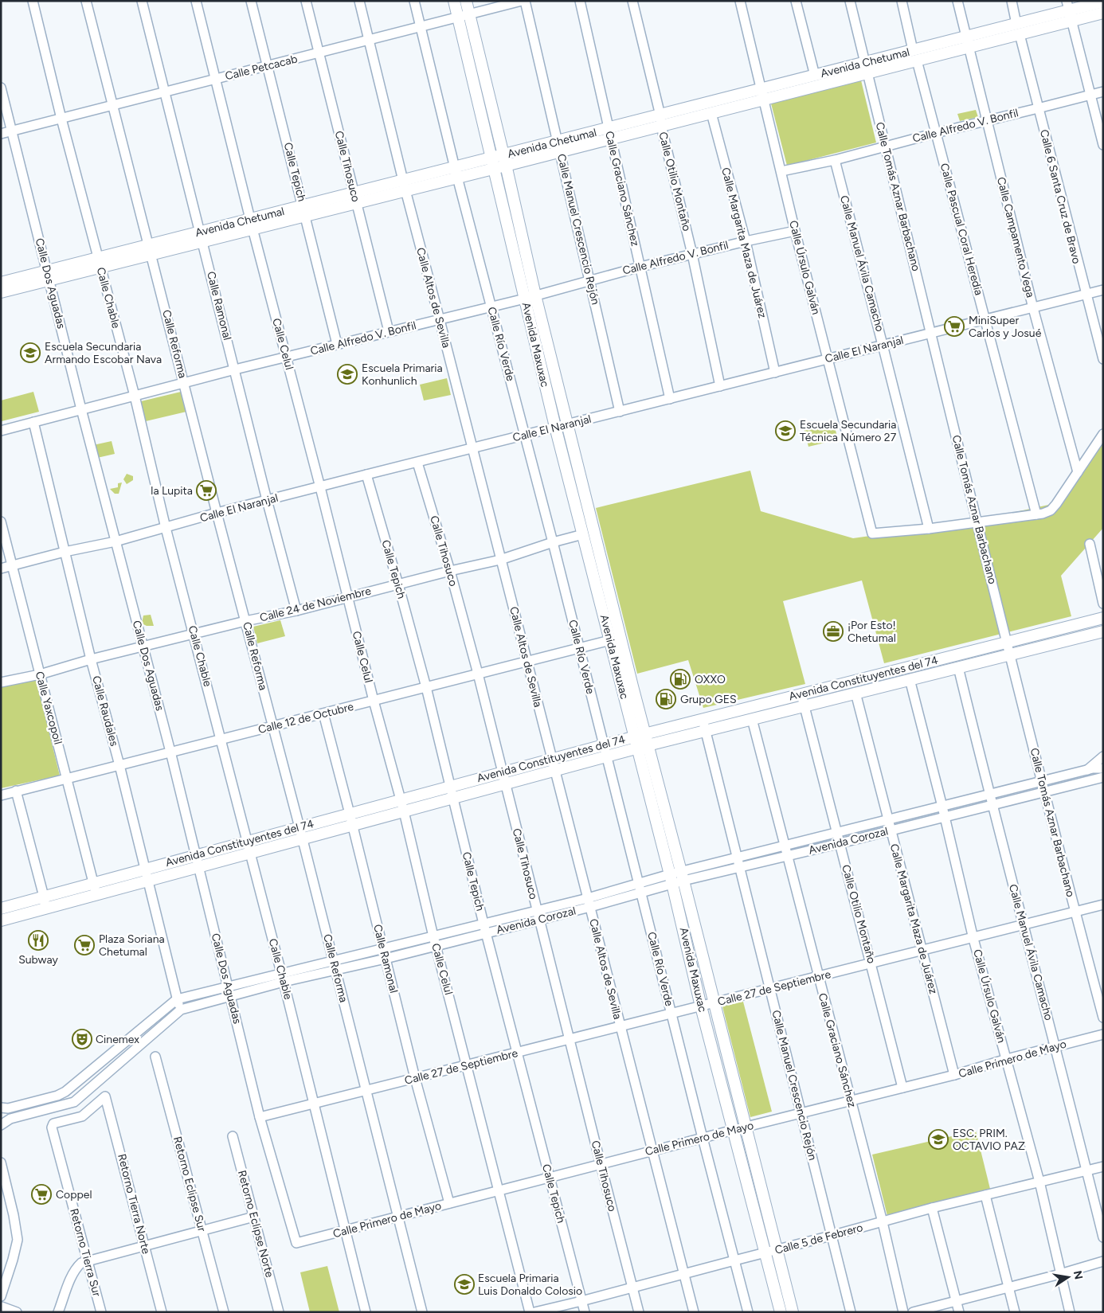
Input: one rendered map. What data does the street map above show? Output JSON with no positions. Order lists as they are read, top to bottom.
{
  "streets": {
    "main road": ["Avenida Chetumal", "Avenida Maxuxac", "Avenida Constituyentes del 74"],
    "street": [
      "Calle Petcacab",
      "Calle Alfredo V. Bonfil",
      "Calle Tihosuco",
      "Calle Tepich",
      "Calle Otilio Montaño",
      "Calle Graciano Sánchez",
      "Calle Tomás Aznar Barbachano",
      "Calle 6 Santa Cruz de Bravo",
      "Calle Manuel Crescencio Rejón",
      "Calle Pascual Coral Heredia",
      "Calle Campamento Vega",
      "Calle Margarita Maza de Juárez",
      "Calle Manuel Ávila Camacho",
      "Calle Úrsulo Galván",
      "Calle Dos Aguadas",
      "Calle Chable",
      "Calle Altos de Sevilla",
      "Calle Ramonal",
      "Calle Reforma",
      "Calle Celul",
      "Calle Río Verde",
      "Calle El Naranjal",
      "Calle 24 de Noviembre",
      "Calle Yaxcopoil",
      "Calle Raudales",
      "Calle 12 de Octubre",
      "Avenida Corozal",
      "Calle 27 de Septiembre",
      "Calle Primero de Mayo",
      "Retorno Eclipse Sur",
      "Retorno Tierra Norte",
      "Retorno Eclipse Norte",
      "Calle 5 de Febrero",
      "Retorno Tierra Sur"
    ]
  },
  "crossings": [
    ["Avenida Chetumal", "Calle Tihosuco"],
    ["Avenida Chetumal", "Calle Tepich"],
    ["Avenida Chetumal", "Calle Otilio Montaño"],
    ["Avenida Chetumal", "Calle Graciano Sánchez"],
    ["Avenida Chetumal", "Calle Tomás Aznar Barbachano"],
    ["Avenida Chetumal", "Calle 6 Santa Cruz de Bravo"],
    ["Avenida Chetumal", "Calle Manuel Crescencio Rejón"],
    ["Avenida Chetumal", "Calle Pascual Coral Heredia"],
    ["Avenida Chetumal", "Calle Campamento Vega"],
    ["Avenida Chetumal", "Calle Margarita Maza de Juárez"],
    ["Avenida Chetumal", "Calle Úrsulo Galván"],
    ["Avenida Chetumal", "Calle Dos Aguadas"],
    ["Avenida Chetumal", "Calle Chable"],
    ["Avenida Chetumal", "Calle Altos de Sevilla"],
    ["Avenida Chetumal", "Calle Ramonal"],
    ["Avenida Chetumal", "Calle Reforma"],
    ["Avenida Chetumal", "Calle Celul"],
    ["Avenida Chetumal", "Calle Río Verde"],
    ["Avenida Chetumal", "Avenida Maxuxac"],
    ["Calle Petcacab", "Calle Tihosuco"],
    ["Calle Petcacab", "Calle Tepich"],
    ["Calle Petcacab", "Calle Dos Aguadas"],
    ["Calle Petcacab", "Calle Chable"],
    ["Calle Petcacab", "Calle Altos de Sevilla"],
    ["Calle Petcacab", "Calle Ramonal"],
    ["Calle Petcacab", "Calle Reforma"],
    ["Calle Petcacab", "Calle Celul"],
    ["Calle Petcacab", "Calle Río Verde"],
    ["Calle Petcacab", "Avenida Maxuxac"],
    ["Calle Alfredo V. Bonfil", "Calle Tihosuco"],
    ["Calle Alfredo V. Bonfil", "Calle Tepich"],
    ["Calle Alfredo V. Bonfil", "Calle Otilio Montaño"],
    ["Calle Alfredo V. Bonfil", "Calle Graciano Sánchez"],
    ["Calle Alfredo V. Bonfil", "Calle Tomás Aznar Barbachano"],
    ["Calle Alfredo V. Bonfil", "Calle 6 Santa Cruz de Bravo"],
    ["Calle Alfredo V. Bonfil", "Calle Manuel Crescencio Rejón"],
    ["Calle Alfredo V. Bonfil", "Calle Pascual Coral Heredia"],
    ["Calle Alfredo V. Bonfil", "Calle Campamento Vega"],
    ["Calle Alfredo V. Bonfil", "Calle Margarita Maza de Juárez"],
    ["Calle Alfredo V. Bonfil", "Calle Manuel Ávila Camacho"],
    ["Calle Alfredo V. Bonfil", "Calle Úrsulo Galván"],
    ["Calle Alfredo V. Bonfil", "Calle Dos Aguadas"],
    ["Calle Alfredo V. Bonfil", "Calle Chable"],
    ["Calle Alfredo V. Bonfil", "Calle Altos de Sevilla"],
    ["Calle Alfredo V. Bonfil", "Calle Ramonal"],
    ["Calle Alfredo V. Bonfil", "Calle Reforma"],
    ["Calle Alfredo V. Bonfil", "Calle Celul"],
    ["Calle Alfredo V. Bonfil", "Calle Río Verde"],
    ["Calle Alfredo V. Bonfil", "Avenida Maxuxac"],
    ["Calle Alfredo V. Bonfil", "Calle Raudales"],
    ["Calle Tihosuco", "Calle El Naranjal"],
    ["Calle Tihosuco", "Calle 24 de Noviembre"],
    ["Calle Tihosuco", "Avenida Constituyentes del 74"],
    ["Calle Tihosuco", "Calle 12 de Octubre"],
    ["Calle Tihosuco", "Avenida Corozal"],
    ["Calle Tihosuco", "Calle 27 de Septiembre"],
    ["Calle Tihosuco", "Calle Primero de Mayo"],
    ["Calle Tihosuco", "Calle 5 de Febrero"],
    ["Calle Tepich", "Calle El Naranjal"],
    ["Calle Tepich", "Calle 24 de Noviembre"],
    ["Calle Tepich", "Avenida Constituyentes del 74"],
    ["Calle Tepich", "Calle 12 de Octubre"],
    ["Calle Tepich", "Avenida Corozal"],
    ["Calle Tepich", "Calle 27 de Septiembre"],
    ["Calle Tepich", "Calle Primero de Mayo"],
    ["Calle Tepich", "Calle 5 de Febrero"],
    ["Calle Otilio Montaño", "Calle El Naranjal"],
    ["Calle Otilio Montaño", "Avenida Constituyentes del 74"],
    ["Calle Otilio Montaño", "Avenida Corozal"],
    ["Calle Otilio Montaño", "Calle 27 de Septiembre"],
    ["Calle Otilio Montaño", "Calle Primero de Mayo"],
    ["Calle Graciano Sánchez", "Calle El Naranjal"],
    ["Calle Graciano Sánchez", "Avenida Constituyentes del 74"],
    ["Calle Graciano Sánchez", "Avenida Corozal"],
    ["Calle Graciano Sánchez", "Calle 27 de Septiembre"],
    ["Calle Graciano Sánchez", "Calle Primero de Mayo"],
    ["Calle Graciano Sánchez", "Calle 5 de Febrero"],
    ["Calle Tomás Aznar Barbachano", "Calle El Naranjal"],
    ["Calle Tomás Aznar Barbachano", "Avenida Constituyentes del 74"],
    ["Calle Tomás Aznar Barbachano", "Avenida Corozal"],
    ["Calle Tomás Aznar Barbachano", "Calle 27 de Septiembre"],
    ["Calle 6 Santa Cruz de Bravo", "Calle El Naranjal"],
    ["Calle Manuel Crescencio Rejón", "Calle El Naranjal"],
    ["Calle Manuel Crescencio Rejón", "Avenida Constituyentes del 74"],
    ["Calle Manuel Crescencio Rejón", "Avenida Corozal"],
    ["Calle Manuel Crescencio Rejón", "Calle 27 de Septiembre"],
    ["Calle Manuel Crescencio Rejón", "Calle Primero de Mayo"],
    ["Calle Manuel Crescencio Rejón", "Calle 5 de Febrero"],
    ["Calle Pascual Coral Heredia", "Calle El Naranjal"],
    ["Calle Campamento Vega", "Calle El Naranjal"],
    ["Calle Margarita Maza de Juárez", "Calle El Naranjal"],
    ["Calle Margarita Maza de Juárez", "Avenida Constituyentes del 74"],
    ["Calle Margarita Maza de Juárez", "Avenida Corozal"],
    ["Calle Margarita Maza de Juárez", "Calle 27 de Septiembre"],
    ["Calle Margarita Maza de Juárez", "Calle Primero de Mayo"],
    ["Calle Manuel Ávila Camacho", "Calle Úrsulo Galván"],
    ["Calle Manuel Ávila Camacho", "Calle El Naranjal"],
    ["Calle Manuel Ávila Camacho", "Avenida Constituyentes del 74"],
    ["Calle Manuel Ávila Camacho", "Avenida Corozal"],
    ["Calle Manuel Ávila Camacho", "Calle 27 de Septiembre"],
    ["Calle Manuel Ávila Camacho", "Calle Primero de Mayo"],
    ["Calle Manuel Ávila Camacho", "Calle 5 de Febrero"],
    ["Calle Úrsulo Galván", "Calle El Naranjal"],
    ["Calle Úrsulo Galván", "Avenida Constituyentes del 74"],
    ["Calle Úrsulo Galván", "Avenida Corozal"],
    ["Calle Úrsulo Galván", "Calle 27 de Septiembre"],
    ["Calle Úrsulo Galván", "Calle Primero de Mayo"],
    ["Calle Úrsulo Galván", "Calle 5 de Febrero"],
    ["Calle Dos Aguadas", "Calle El Naranjal"],
    ["Calle Dos Aguadas", "Calle 24 de Noviembre"],
    ["Calle Dos Aguadas", "Avenida Constituyentes del 74"],
    ["Calle Dos Aguadas", "Calle 12 de Octubre"],
    ["Calle Dos Aguadas", "Avenida Corozal"],
    ["Calle Dos Aguadas", "Calle 27 de Septiembre"],
    ["Calle Dos Aguadas", "Calle Primero de Mayo"],
    ["Calle Chable", "Calle El Naranjal"],
    ["Calle Chable", "Calle 24 de Noviembre"],
    ["Calle Chable", "Avenida Constituyentes del 74"],
    ["Calle Chable", "Calle 12 de Octubre"],
    ["Calle Chable", "Avenida Corozal"],
    ["Calle Chable", "Calle 27 de Septiembre"],
    ["Calle Chable", "Calle Primero de Mayo"],
    ["Calle Altos de Sevilla", "Calle El Naranjal"],
    ["Calle Altos de Sevilla", "Calle 24 de Noviembre"],
    ["Calle Altos de Sevilla", "Avenida Constituyentes del 74"],
    ["Calle Altos de Sevilla", "Calle 12 de Octubre"],
    ["Calle Altos de Sevilla", "Avenida Corozal"],
    ["Calle Altos de Sevilla", "Calle 27 de Septiembre"],
    ["Calle Altos de Sevilla", "Calle Primero de Mayo"],
    ["Calle Altos de Sevilla", "Calle 5 de Febrero"],
    ["Calle Ramonal", "Calle El Naranjal"],
    ["Calle Ramonal", "Calle 24 de Noviembre"],
    ["Calle Ramonal", "Avenida Constituyentes del 74"],
    ["Calle Ramonal", "Calle 12 de Octubre"],
    ["Calle Ramonal", "Avenida Corozal"],
    ["Calle Ramonal", "Calle 27 de Septiembre"],
    ["Calle Ramonal", "Calle Primero de Mayo"],
    ["Calle Reforma", "Calle El Naranjal"],
    ["Calle Reforma", "Calle 24 de Noviembre"],
    ["Calle Reforma", "Avenida Constituyentes del 74"],
    ["Calle Reforma", "Calle 12 de Octubre"],
    ["Calle Reforma", "Avenida Corozal"],
    ["Calle Reforma", "Calle 27 de Septiembre"],
    ["Calle Reforma", "Calle Primero de Mayo"],
    ["Calle Celul", "Calle El Naranjal"],
    ["Calle Celul", "Calle 24 de Noviembre"],
    ["Calle Celul", "Avenida Constituyentes del 74"],
    ["Calle Celul", "Calle 12 de Octubre"],
    ["Calle Celul", "Avenida Corozal"],
    ["Calle Celul", "Calle 27 de Septiembre"],
    ["Calle Celul", "Calle Primero de Mayo"],
    ["Calle Río Verde", "Calle El Naranjal"],
    ["Calle Río Verde", "Calle 24 de Noviembre"],
    ["Calle Río Verde", "Avenida Constituyentes del 74"],
    ["Calle Río Verde", "Calle 12 de Octubre"],
    ["Calle Río Verde", "Avenida Corozal"],
    ["Calle Río Verde", "Calle 27 de Septiembre"],
    ["Calle Río Verde", "Calle Primero de Mayo"],
    ["Calle Río Verde", "Calle 5 de Febrero"],
    ["Avenida Maxuxac", "Calle El Naranjal"],
    ["Avenida Maxuxac", "Calle 24 de Noviembre"],
    ["Avenida Maxuxac", "Avenida Constituyentes del 74"],
    ["Avenida Maxuxac", "Calle 12 de Octubre"],
    ["Avenida Maxuxac", "Avenida Corozal"],
    ["Avenida Maxuxac", "Calle 27 de Septiembre"],
    ["Avenida Maxuxac", "Calle Primero de Mayo"],
    ["Avenida Maxuxac", "Calle 5 de Febrero"],
    ["Calle El Naranjal", "Calle Yaxcopoil"],
    ["Calle El Naranjal", "Calle Raudales"],
    ["Calle 24 de Noviembre", "Calle Yaxcopoil"],
    ["Calle 24 de Noviembre", "Calle Raudales"],
    ["Avenida Constituyentes del 74", "Calle Yaxcopoil"],
    ["Avenida Constituyentes del 74", "Calle Raudales"],
    ["Calle Yaxcopoil", "Calle 12 de Octubre"],
    ["Calle Raudales", "Calle 12 de Octubre"],
    ["Calle Raudales", "Avenida Corozal"],
    ["Retorno Tierra Norte", "Retorno Tierra Sur"]
  ],
  "places": {
    "supermarket": [
      "MiniSuper Carlos y Josué",
      "la Lupita",
      "Plaza Soriana Chetumal",
      "Coppel"
    ],
    "school or university": [
      "Escuela Secundaria Armando Escobar Nava",
      "Escuela Primaria Konhunlich",
      "Escuela Secundaria Técnica Número 27",
      "ESC. PRIM. OCTAVIO PAZ",
      "Escuela Primaria Luis Donaldo Colosio"
    ],
    "office": ["¡Por Esto! Chetumal"],
    "fuel station": ["OXXO", "Grupo GES"],
    "restaurant": ["Subway"],
    "theatre": ["Cinemex"]
  },
  "north": "right"
}
